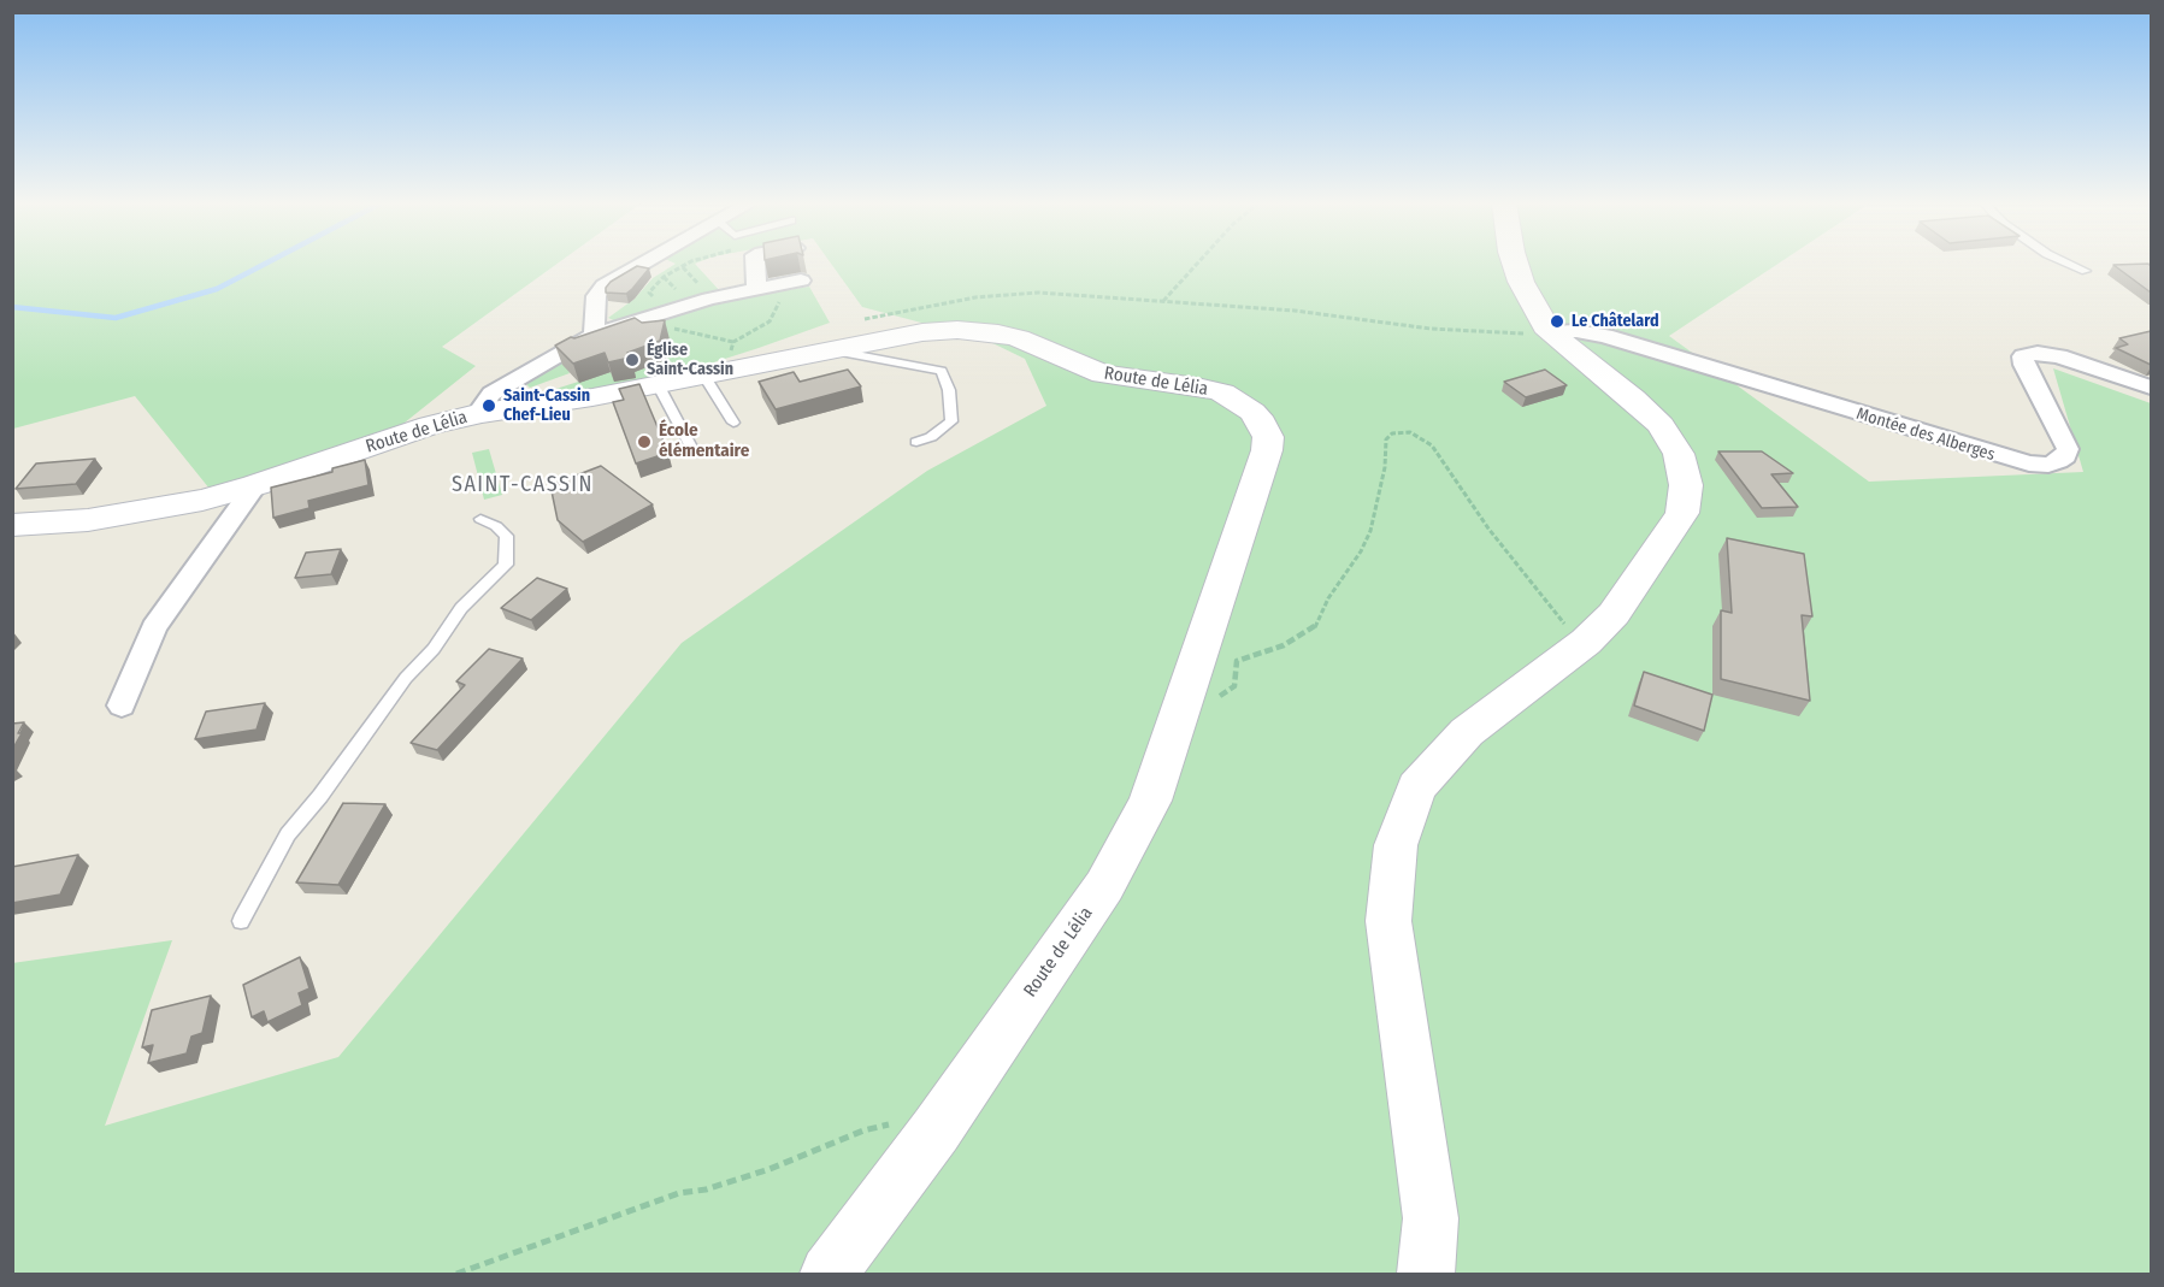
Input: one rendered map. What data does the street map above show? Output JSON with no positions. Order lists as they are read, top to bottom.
{
  "streets": {
    "street": ["Route de Lélia", "Montée des Alberges"]
  },
  "districts": ["SAINT-CASSIN"],
  "places": [
    "Le Châtelard",
    "Église Saint-Cassin",
    "Saint-Cassin Chef-Lieu",
    "École élémentaire"
  ]
}
